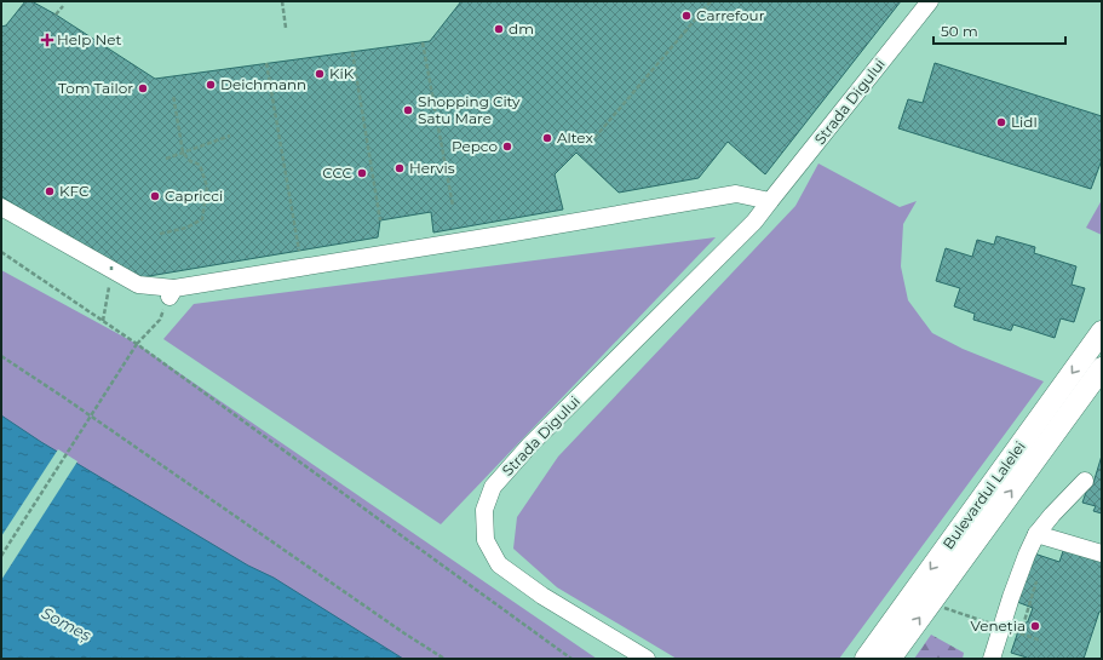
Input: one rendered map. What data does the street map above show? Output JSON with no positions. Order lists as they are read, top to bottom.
{
  "streets": {
    "main road": ["Bulevardul Lalelei"],
    "street": ["Strada Digului"]
  },
  "water": ["Someș"],
  "places": {
    "other": [
      "Carrefour",
      "dm",
      "KiK",
      "Deichmann",
      "Tom Tailor",
      "Shopping City Satu Mare",
      "Lidl",
      "Altex",
      "Pepco",
      "Hervis",
      "CCC",
      "KFC",
      "Capricci",
      "Veneția"
    ],
    "health": ["Help Net"]
  },
  "scale_bar": "50 m"
}
